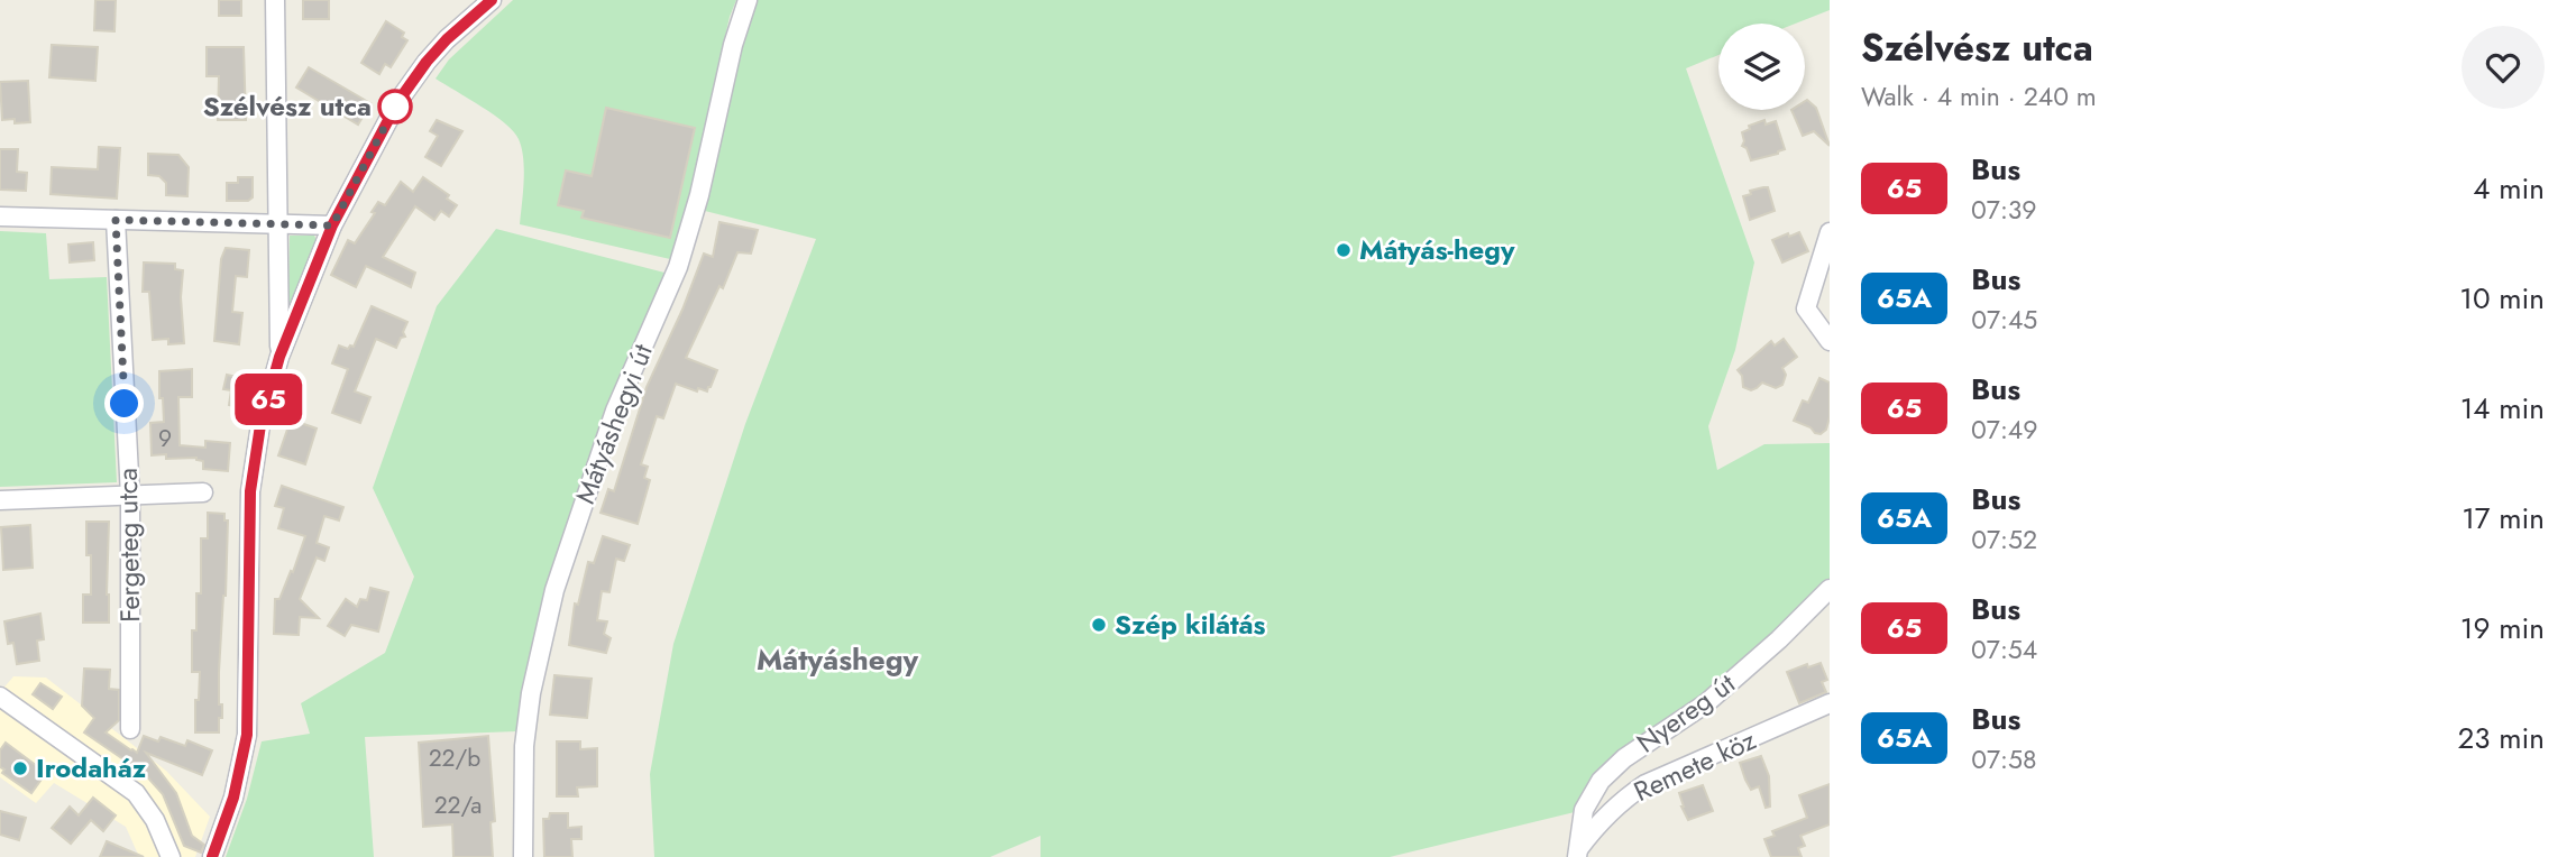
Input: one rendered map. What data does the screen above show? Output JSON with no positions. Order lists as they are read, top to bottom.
{
  "streets": {
    "street": [
      "Mátyáshegyi út",
      "Fergeteg utca",
      "Nyereg út",
      "Remete köz"
    ]
  },
  "crossings": [
    ["Nyereg út", "Remete köz"]
  ],
  "districts": ["Mátyáshegy"],
  "places": [
    "Szélvész utca",
    "Mátyás-hegy",
    "Szép kilátás",
    "Irodaház"
  ],
  "lines": ["bus line 65"],
  "house_numbers": ["9", "22/b", "22/a"],
  "page": {
    "on_map": "65",
    "heading": ["Szélvész utca", "Walk · 4 min · 240 m"],
    "list": [
      {
        "mark": "65",
        "name": "Bus",
        "note": "07:39",
        "value": "4 min"
      },
      {
        "mark": "65A",
        "name": "Bus",
        "note": "07:45",
        "value": "10 min"
      },
      {
        "mark": "65",
        "name": "Bus",
        "note": "07:49",
        "value": "14 min"
      },
      {
        "mark": "65A",
        "name": "Bus",
        "note": "07:52",
        "value": "17 min"
      },
      {
        "mark": "65",
        "name": "Bus",
        "note": "07:54",
        "value": "19 min"
      },
      {
        "mark": "65A",
        "name": "Bus",
        "note": "07:58",
        "value": "23 min"
      }
    ]
  }
}
